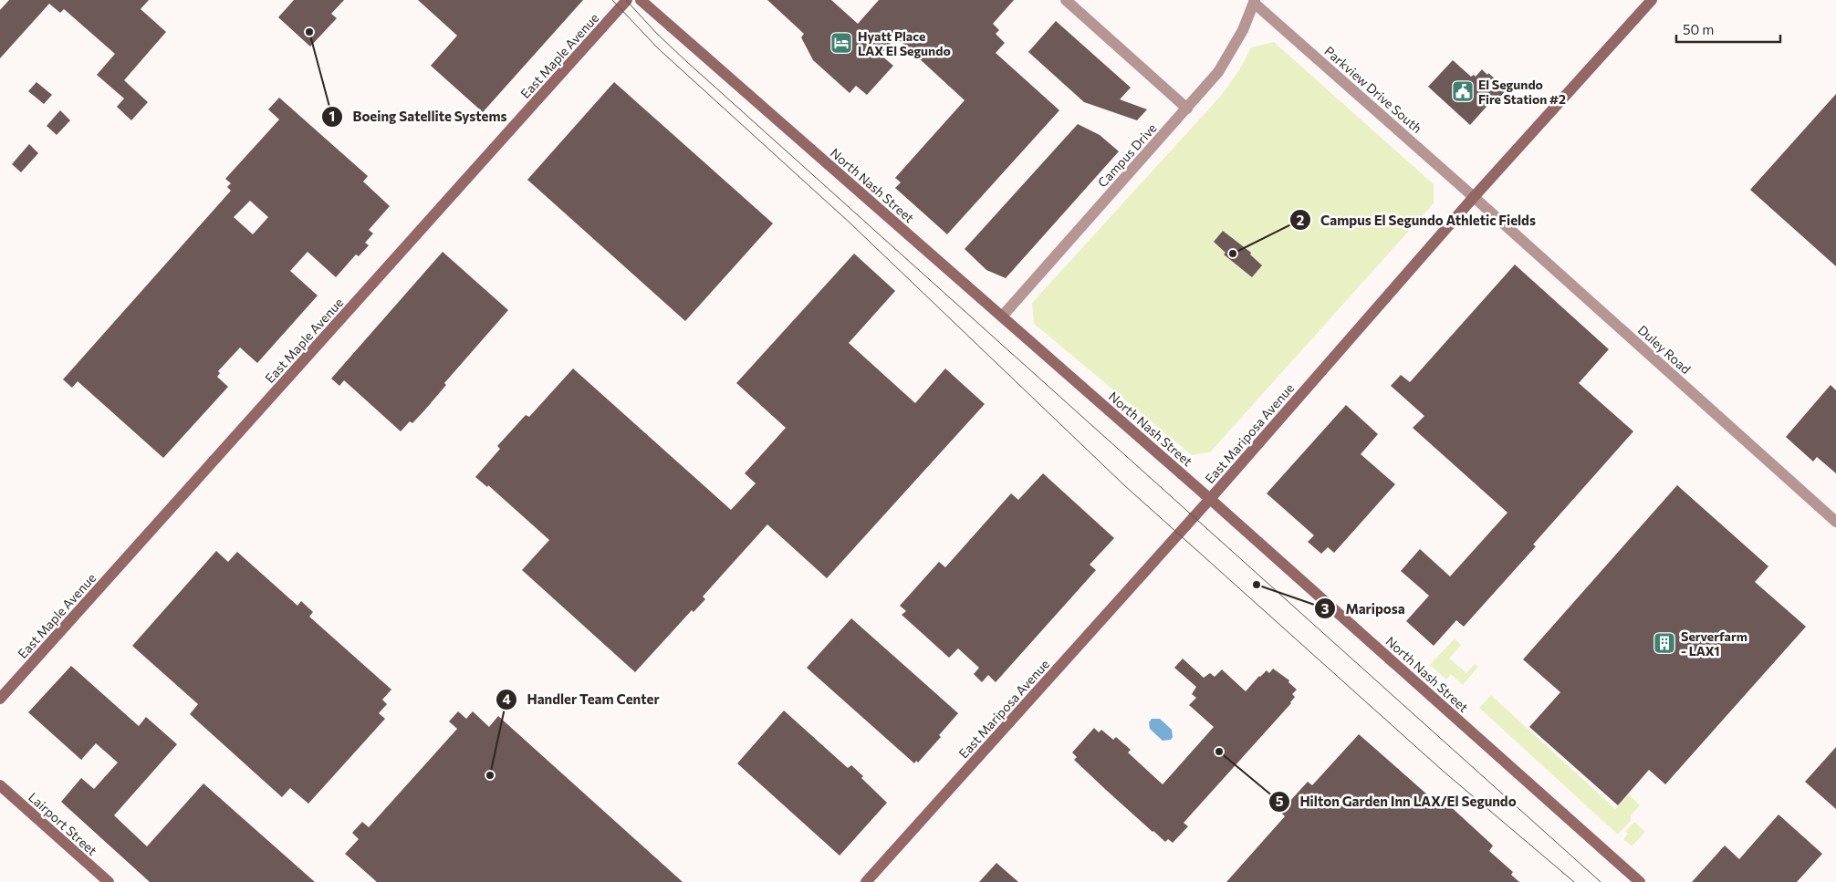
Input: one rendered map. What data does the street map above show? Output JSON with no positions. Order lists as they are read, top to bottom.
{
  "streets": {
    "street": [
      "East Maple Avenue",
      "Parkview Drive South",
      "Campus Drive",
      "North Nash Street",
      "Duley Road",
      "East Mariposa Avenue",
      "Lairport Street"
    ]
  },
  "crossings": [
    ["Parkview Drive South", "Campus Drive"],
    ["Parkview Drive South", "Duley Road"],
    ["Parkview Drive South", "East Mariposa Avenue"],
    ["Campus Drive", "North Nash Street"],
    ["North Nash Street", "East Mariposa Avenue"],
    ["Duley Road", "East Mariposa Avenue"]
  ],
  "places": {
    "other": [
      "Boeing Satellite Systems",
      "Campus El Segundo Athletic Fields",
      "Mariposa",
      "Hilton Garden Inn LAX/El Segundo",
      "Handler Team Center"
    ],
    "hotel": ["Hyatt Place LAX El Segundo"],
    "public building": ["El Segundo Fire Station #2"],
    "building": ["Serverfarm - LAX1"]
  },
  "scale_bar": "50 m"
}
